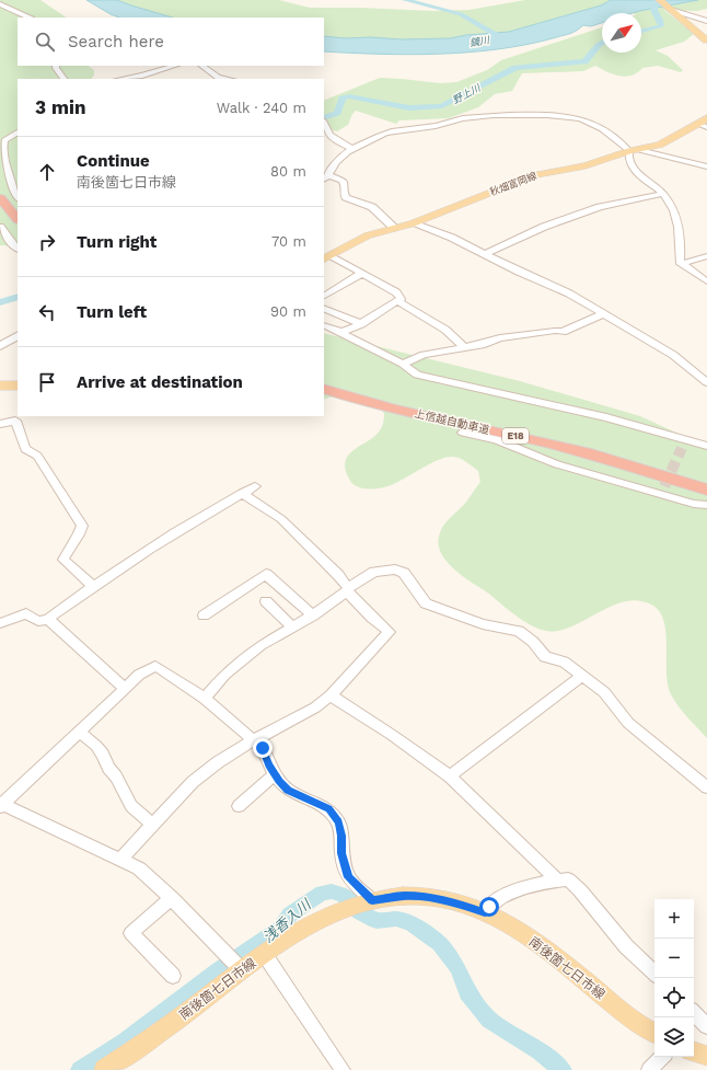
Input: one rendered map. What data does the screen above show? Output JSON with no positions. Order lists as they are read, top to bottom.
{
  "streets": {
    "highway": ["上信越自動車道", "E18"],
    "main road": ["秋畑富岡線", "南後箇七日市線"]
  },
  "water": ["鏑川", "野上川", "浅香入川"],
  "north": "top right",
  "page": {
    "search": "Search here",
    "heading": ["3 min", "Walk · 240 m"],
    "list": [
      ["Continue", "南後箇七日市線", "80 m"],
      ["Turn right", "70 m"],
      ["Turn left", "90 m"],
      "Arrive at destination"
    ],
    "map_buttons": ["+", "−"]
  }
}
